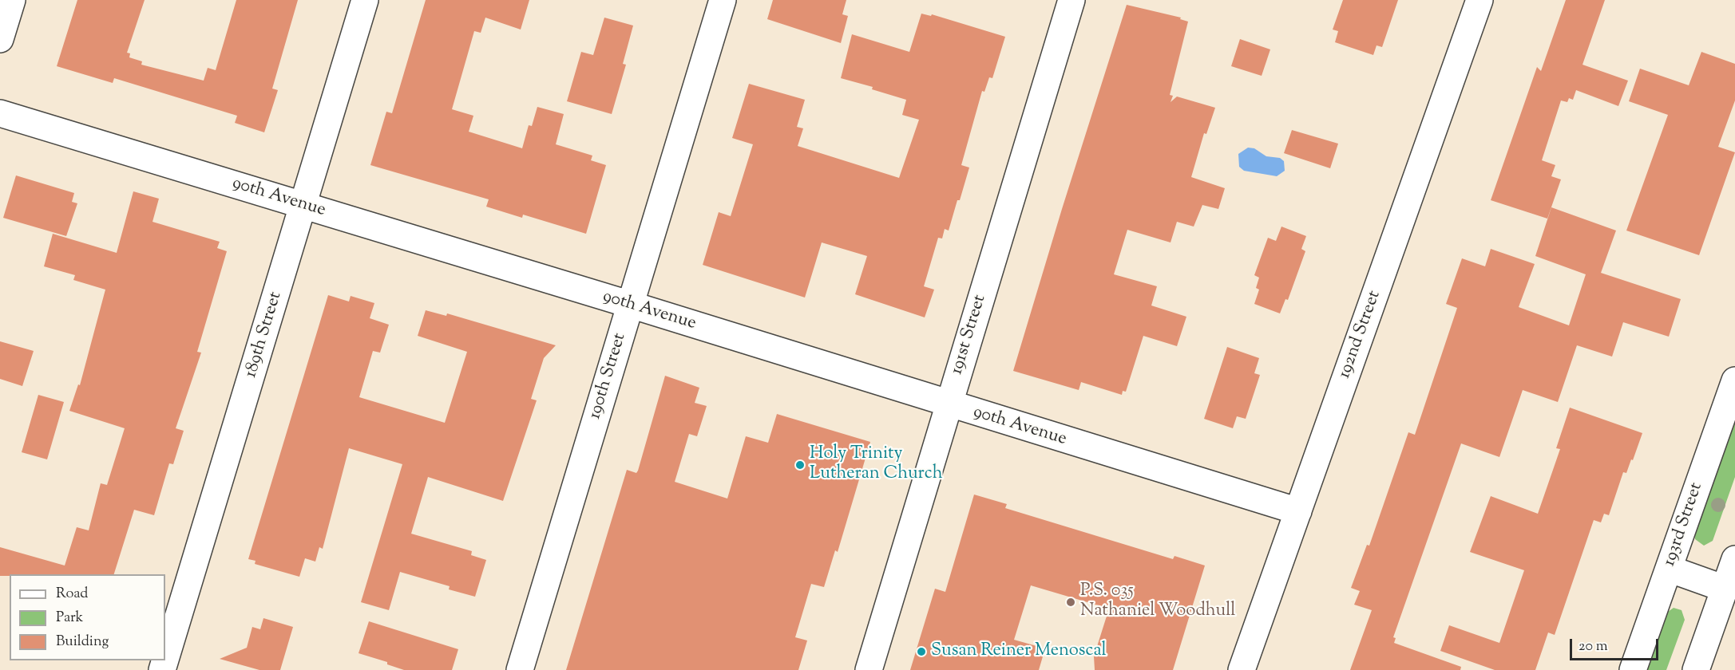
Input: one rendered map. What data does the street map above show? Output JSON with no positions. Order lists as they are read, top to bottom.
{
  "streets": {
    "street": [
      "90th Avenue",
      "189th Street",
      "191st Street",
      "192nd Street",
      "190th Street",
      "193rd Street"
    ]
  },
  "crossings": [
    ["90th Avenue", "189th Street"],
    ["90th Avenue", "191st Street"],
    ["90th Avenue", "192nd Street"],
    ["90th Avenue", "190th Street"]
  ],
  "places": ["Holy Trinity Lutheran Church", "P.S. 035 Nathaniel Woodhull", "Susan Reiner Menoscal"],
  "legend": ["Road", "Park", "Building"],
  "scale_bar": "20 m"
}
